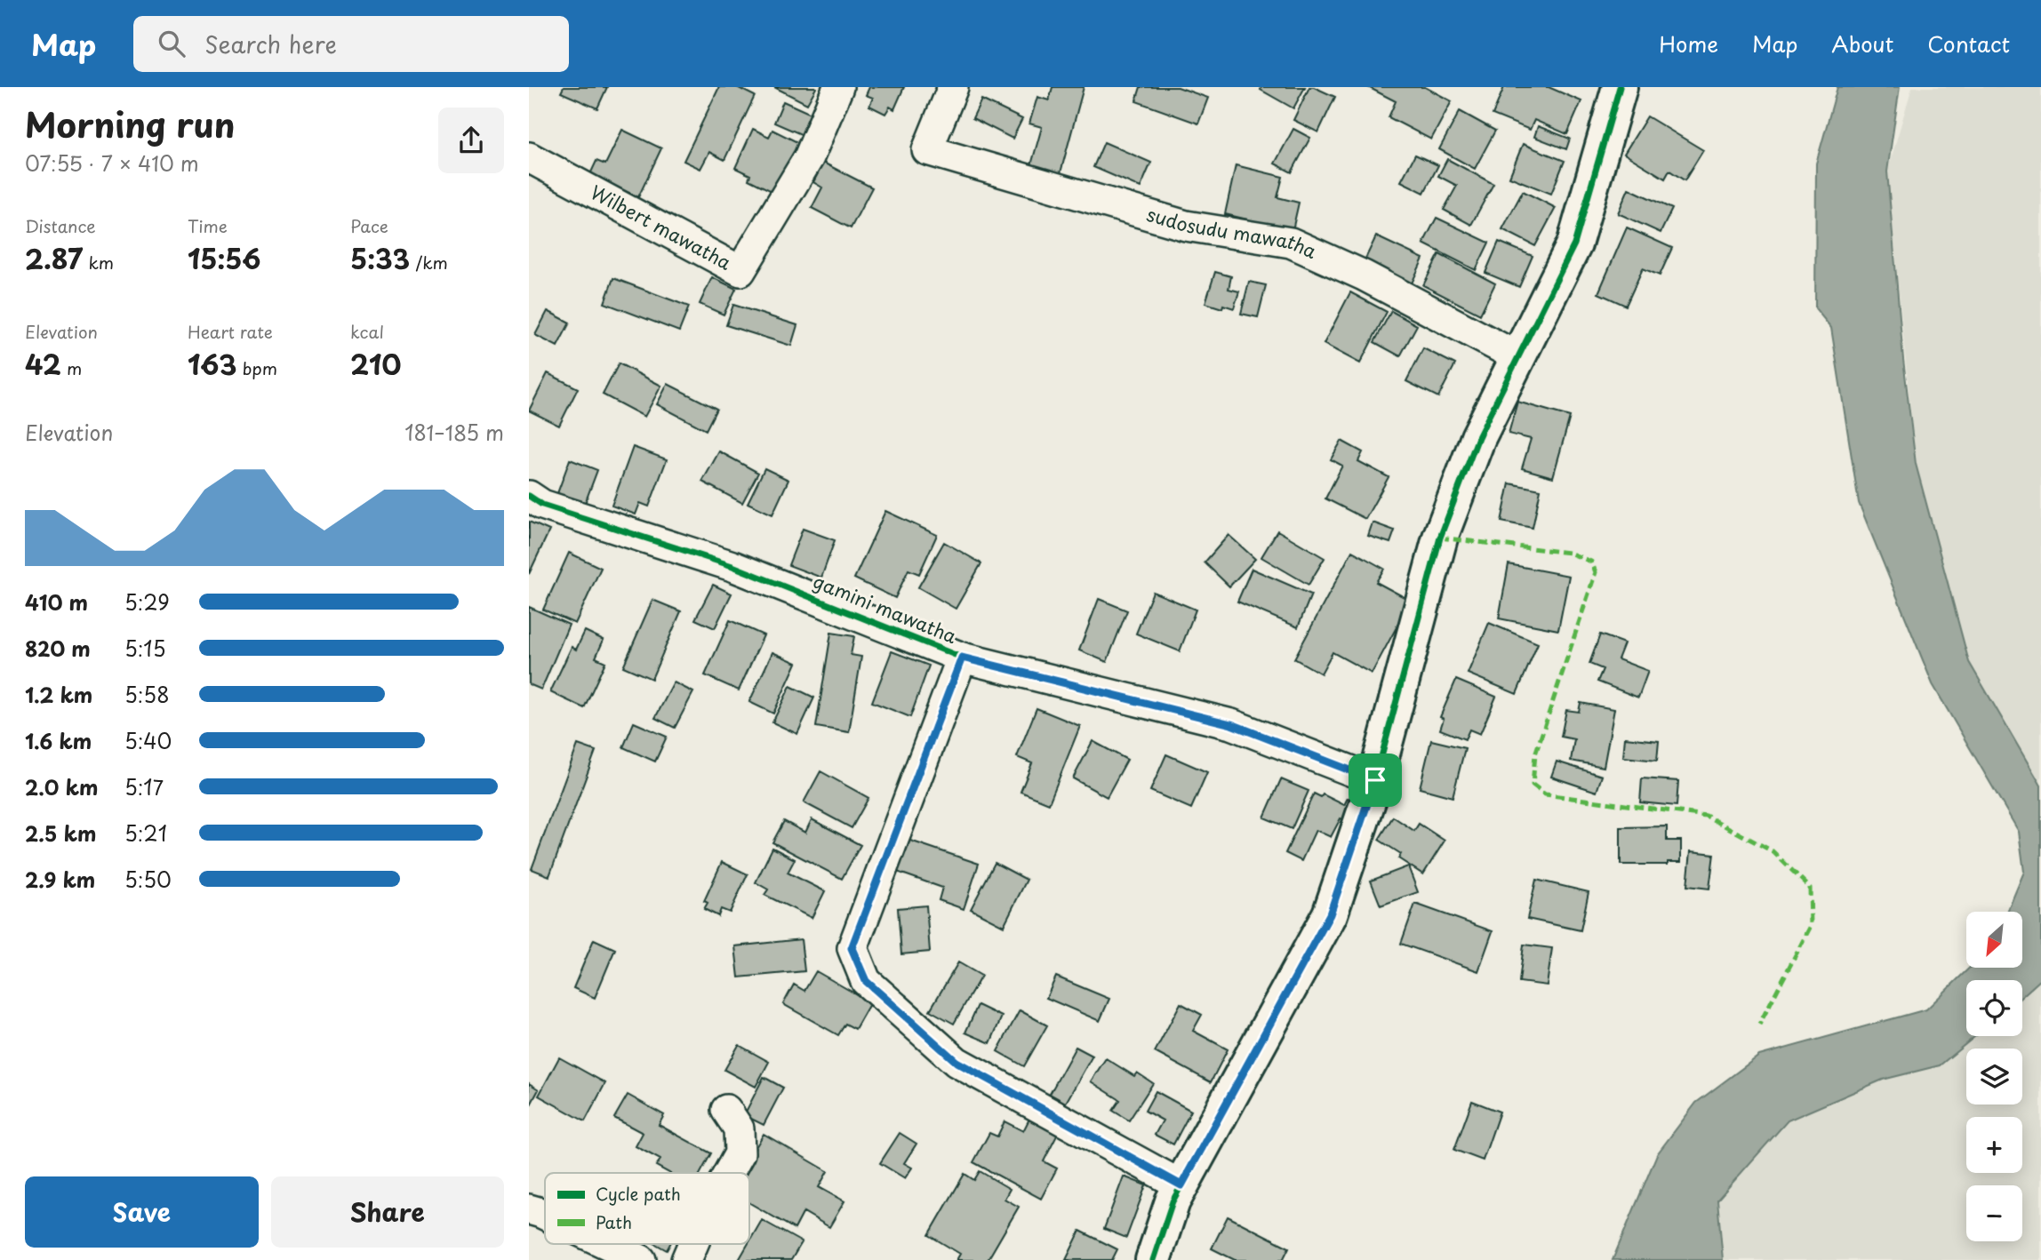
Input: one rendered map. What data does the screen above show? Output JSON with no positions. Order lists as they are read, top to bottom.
{
  "streets": {
    "street": ["Wilbert mawatha", "sudosudu mawatha", "gamini mawatha"]
  },
  "legend": ["Cycle path", "Path"],
  "north": "bottom left",
  "page": {
    "header": "Map",
    "search": "Search here",
    "nav": [
      "Home",
      "Map",
      "About",
      "Contact"
    ],
    "heading": ["Morning run", "07:55 · 7 × 410 m"],
    "stats": [
      ["Distance", "2.87 km"],
      ["Time", "15:56"],
      ["Pace", "5:33 /km"],
      ["Elevation", "42 m"],
      ["Heart rate", "163 bpm"],
      ["kcal", "210"]
    ],
    "chart": ["Elevation", "181–185 m"],
    "list": [
      {
        "name": "410 m",
        "note": "5:29"
      },
      {
        "name": "820 m",
        "note": "5:15"
      },
      {
        "name": "1.2 km",
        "note": "5:58"
      },
      {
        "name": "1.6 km",
        "note": "5:40"
      },
      {
        "name": "2.0 km",
        "note": "5:17"
      },
      {
        "name": "2.5 km",
        "note": "5:21"
      },
      {
        "name": "2.9 km",
        "note": "5:50"
      }
    ],
    "map_buttons": ["+", "−"],
    "buttons": ["Save", "Share"]
  }
}
